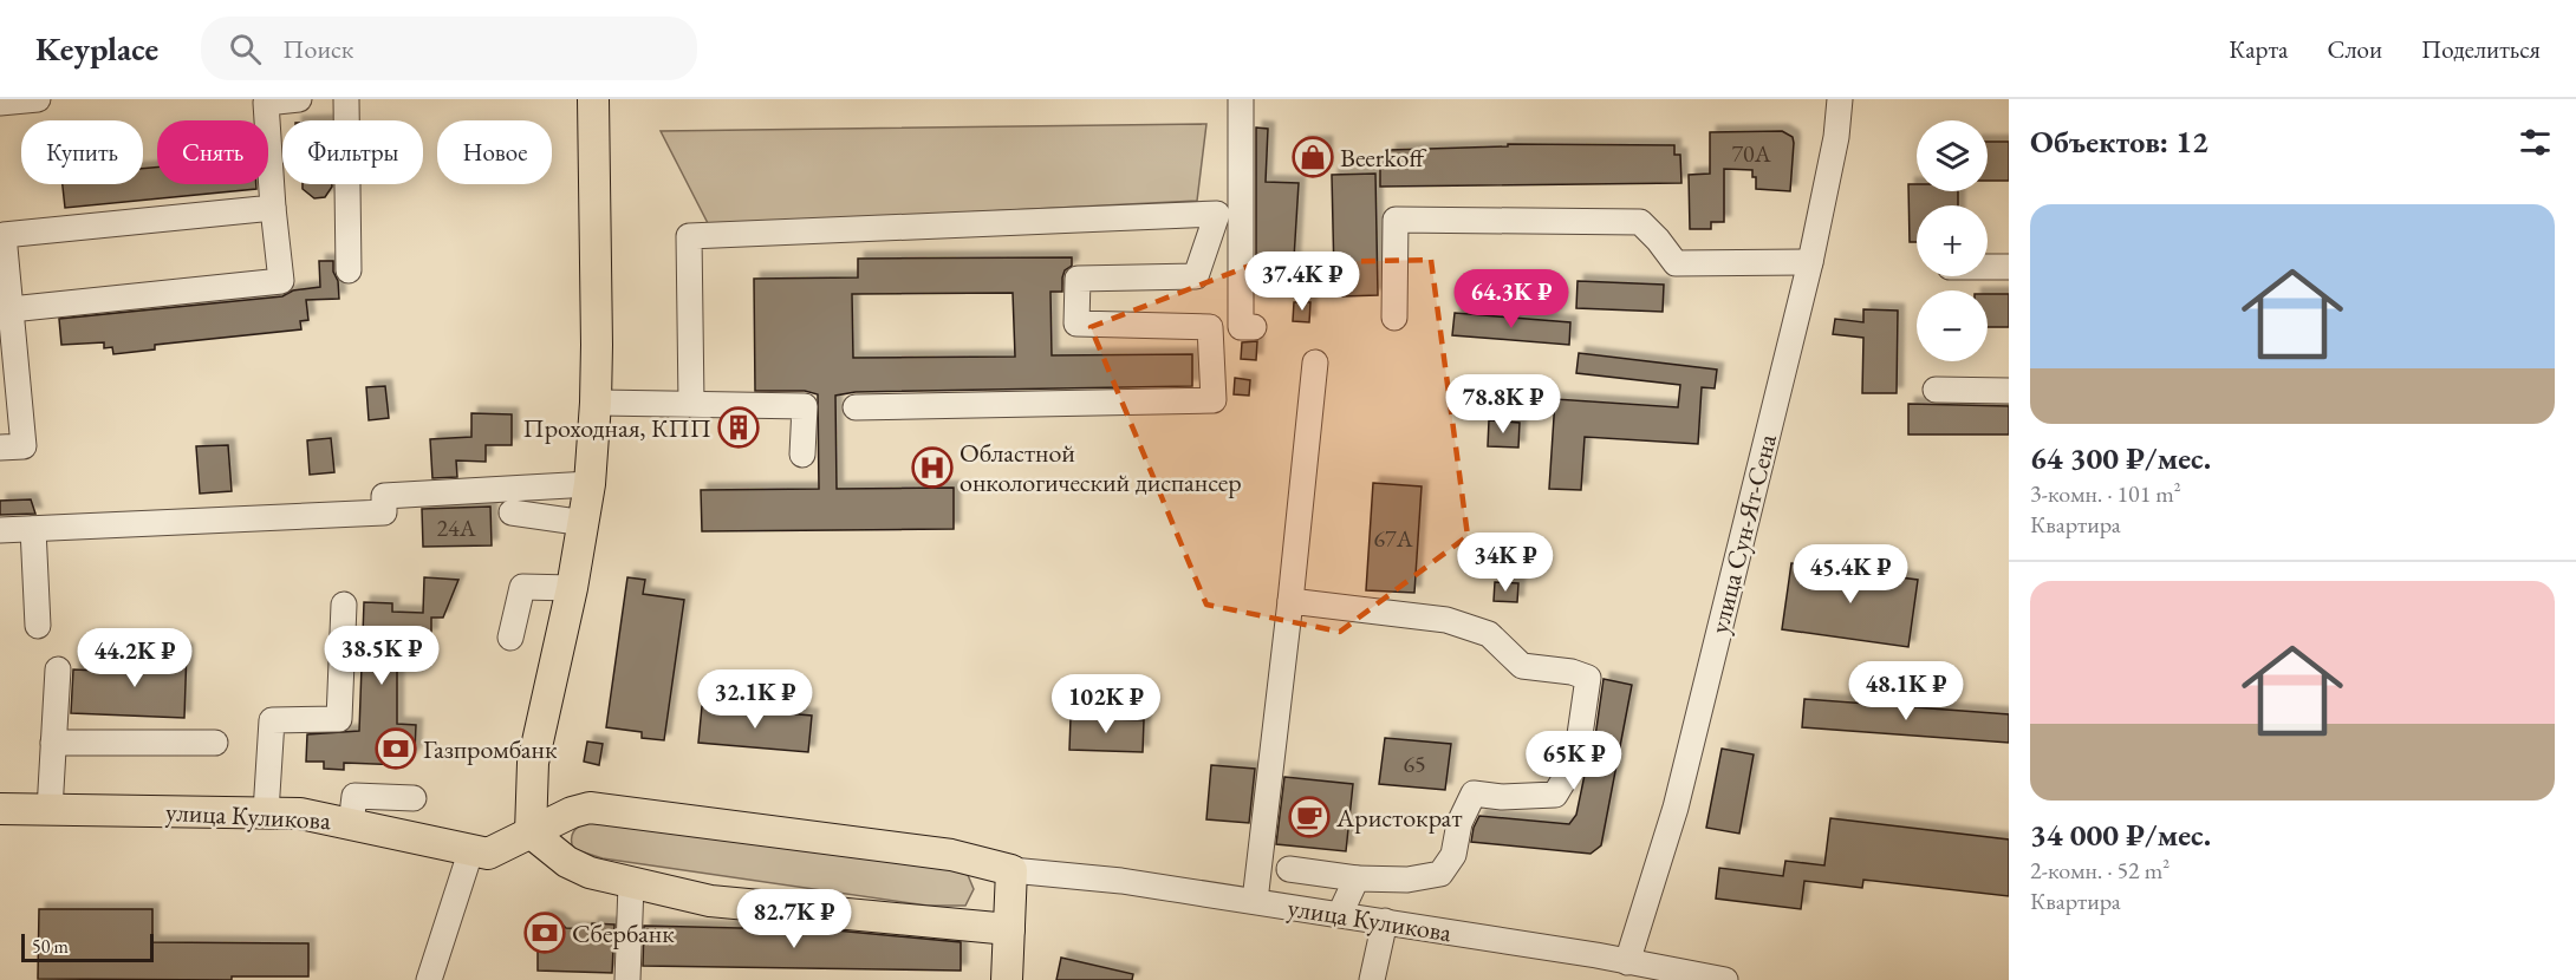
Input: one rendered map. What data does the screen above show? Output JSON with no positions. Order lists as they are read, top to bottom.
{
  "streets": {
    "main road": ["улица Куликова"],
    "street": ["улица Сун-Ят-Сена"]
  },
  "crossings": [
    ["улица Сун-Ят-Сена", "улица Куликова"]
  ],
  "places": {
    "shop": ["Beerkoff"],
    "building": ["Проходная, КПП"],
    "hospital": ["Областной онкологический диспансер"],
    "bank": ["Газпромбанк", "Сбербанк"],
    "cafe": ["Аристократ"]
  },
  "house_numbers": [
    "70А",
    "24А",
    "67А",
    "65"
  ],
  "scale_bar": "50 m",
  "page": {
    "header": "Keyplace",
    "search": "Поиск",
    "nav": ["Карта", "Слои", "Поделиться"],
    "heading": "Объектов: 12",
    "map_buttons": ["+", "−"],
    "chip": [
      "Купить",
      "Снять",
      "Фильтры",
      "Новое"
    ],
    "list": [
      {
        "name": "64 300 ₽/мес.",
        "note": "3-комн. · 101 m² · Квартира"
      },
      {
        "name": "34 000 ₽/мес.",
        "note": "2-комн. · 52 m² · Квартира"
      }
    ],
    "price": [
      "37.4K ₽",
      "64.3K ₽",
      "78.8K ₽",
      "34K ₽",
      "45.4K ₽",
      "38.5K ₽",
      "44.2K ₽",
      "48.1K ₽",
      "32.1K ₽",
      "102K ₽",
      "65K ₽",
      "82.7K ₽"
    ],
    "scale": "50 m"
  }
}
